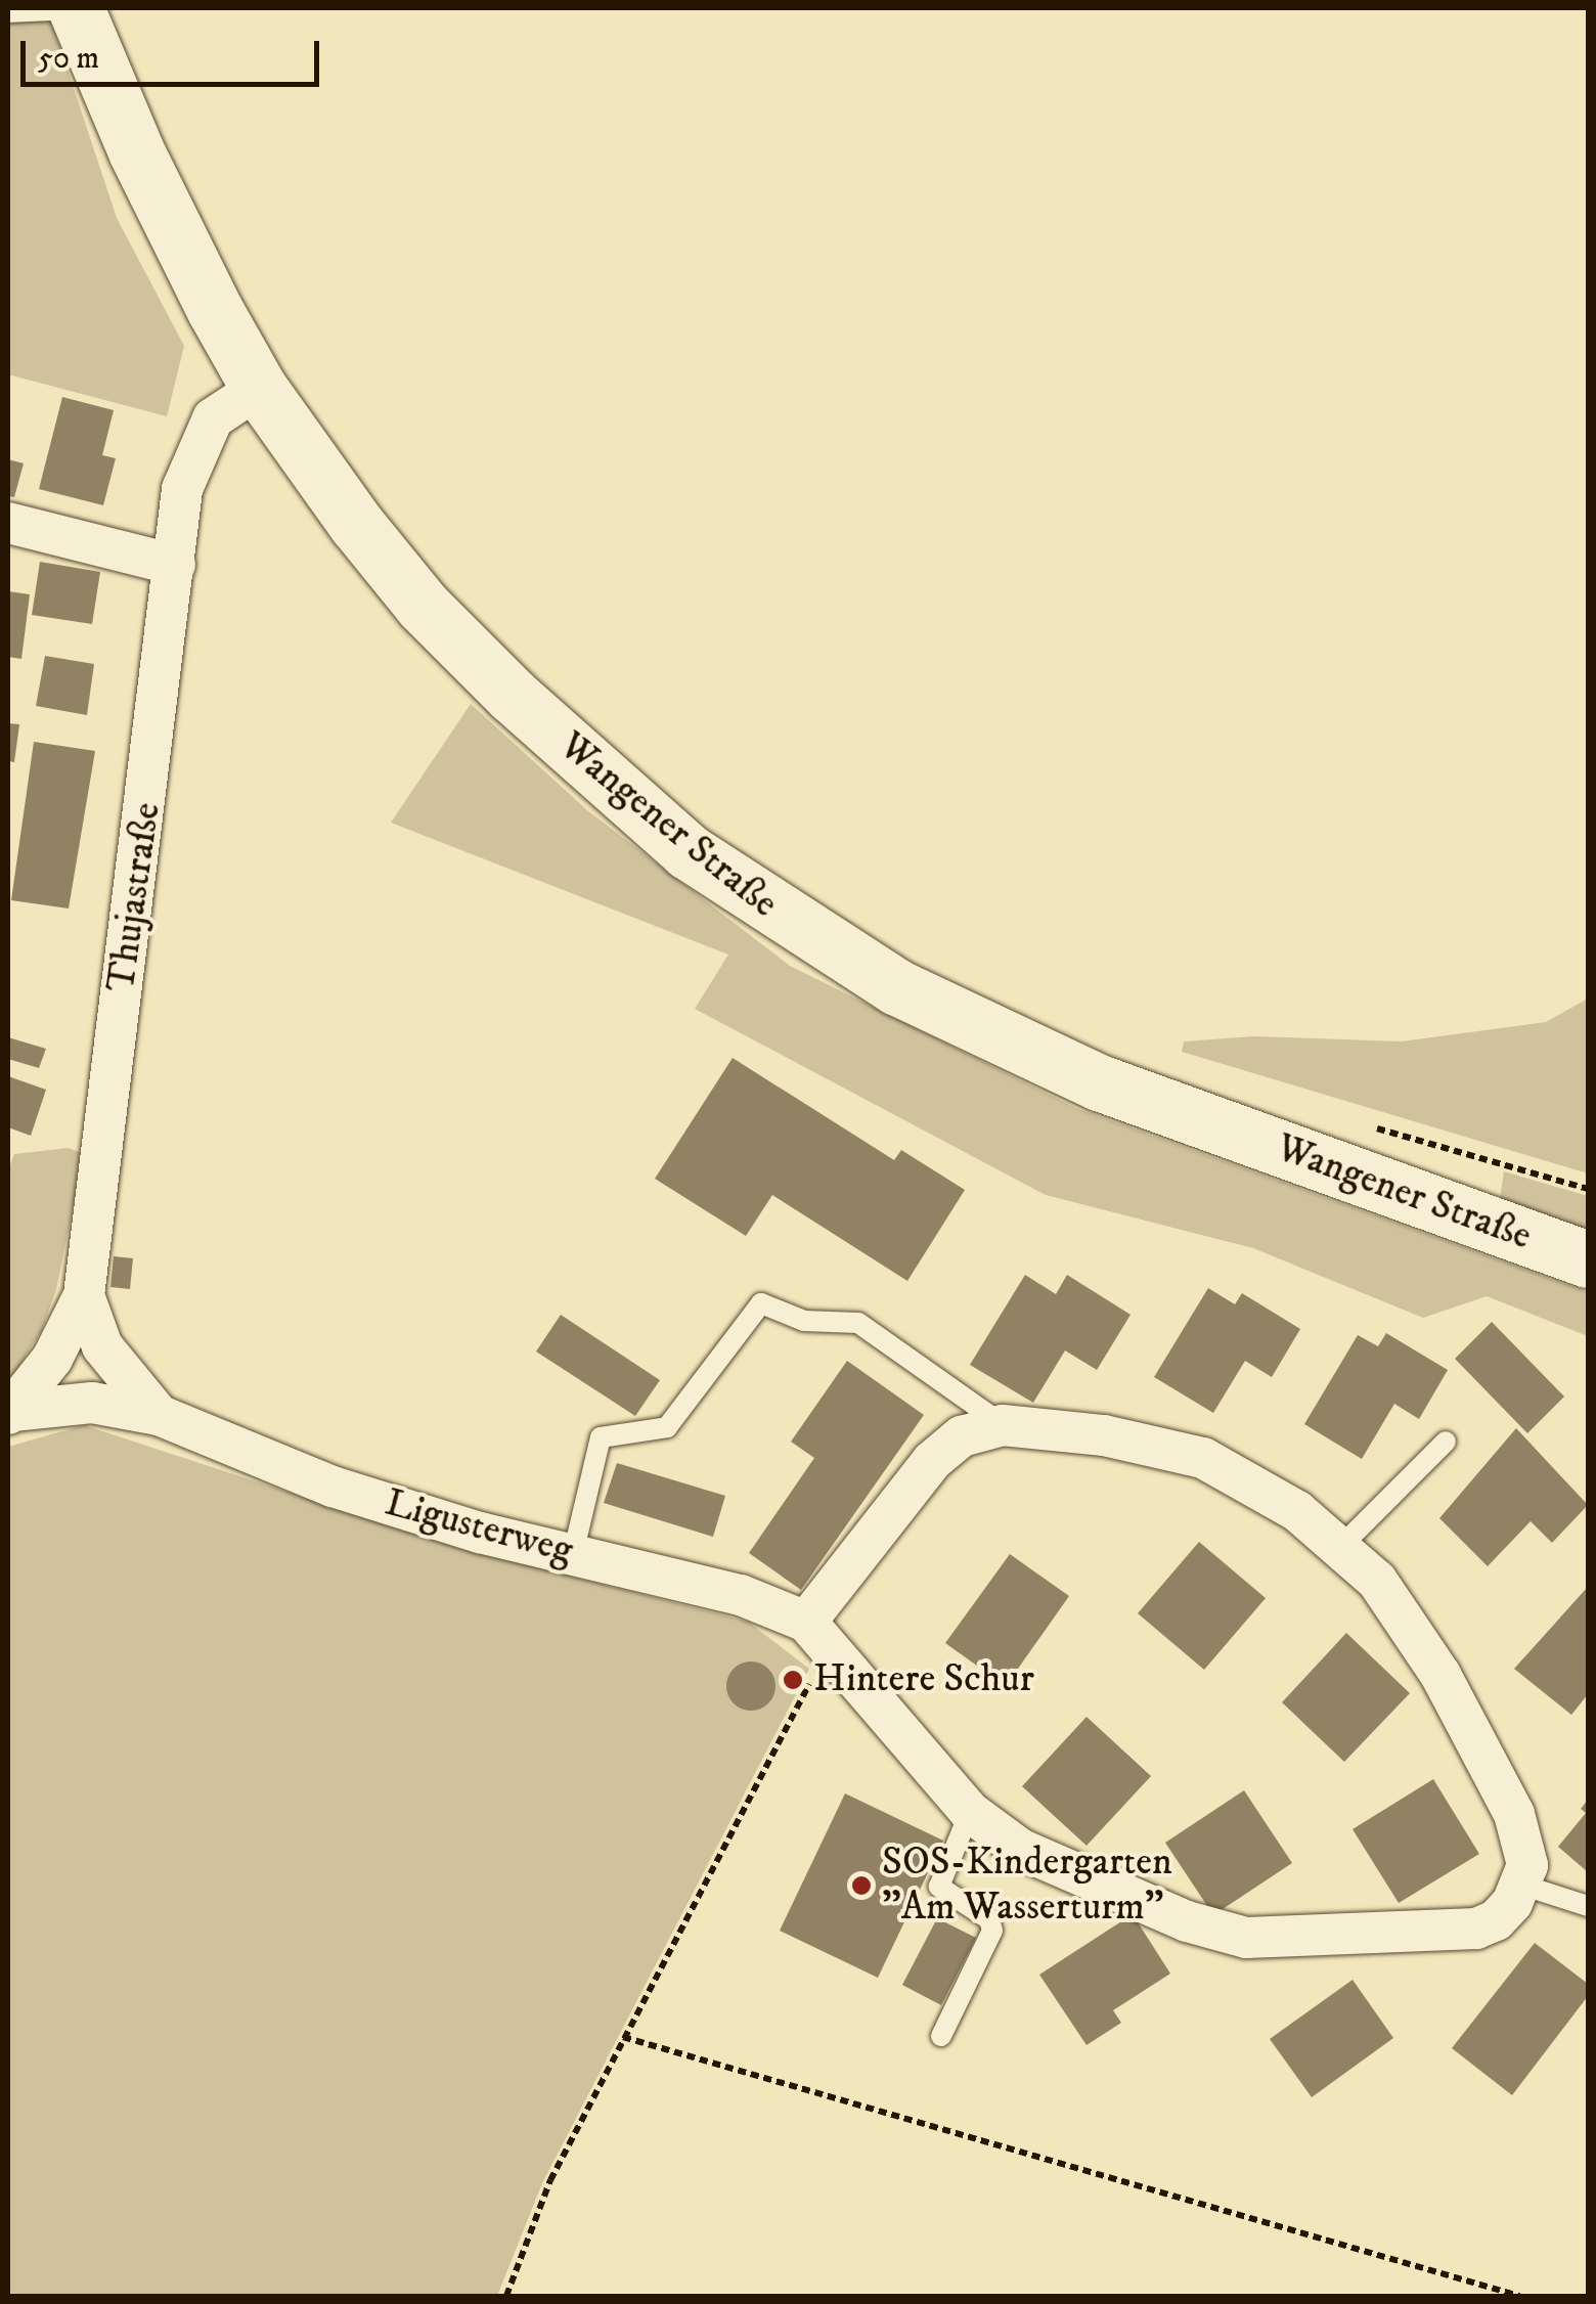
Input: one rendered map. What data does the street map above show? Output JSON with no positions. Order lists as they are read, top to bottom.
{
  "streets": {
    "main road": ["Wangener Straße"],
    "street": ["Thujastraße", "Ligusterweg"]
  },
  "crossings": [
    ["Wangener Straße", "Thujastraße"],
    ["Thujastraße", "Ligusterweg"]
  ],
  "places": ["Hintere Schur", "SOS-Kindergarten \"Am Wasserturm\""],
  "scale_bar": "50 m"
}
